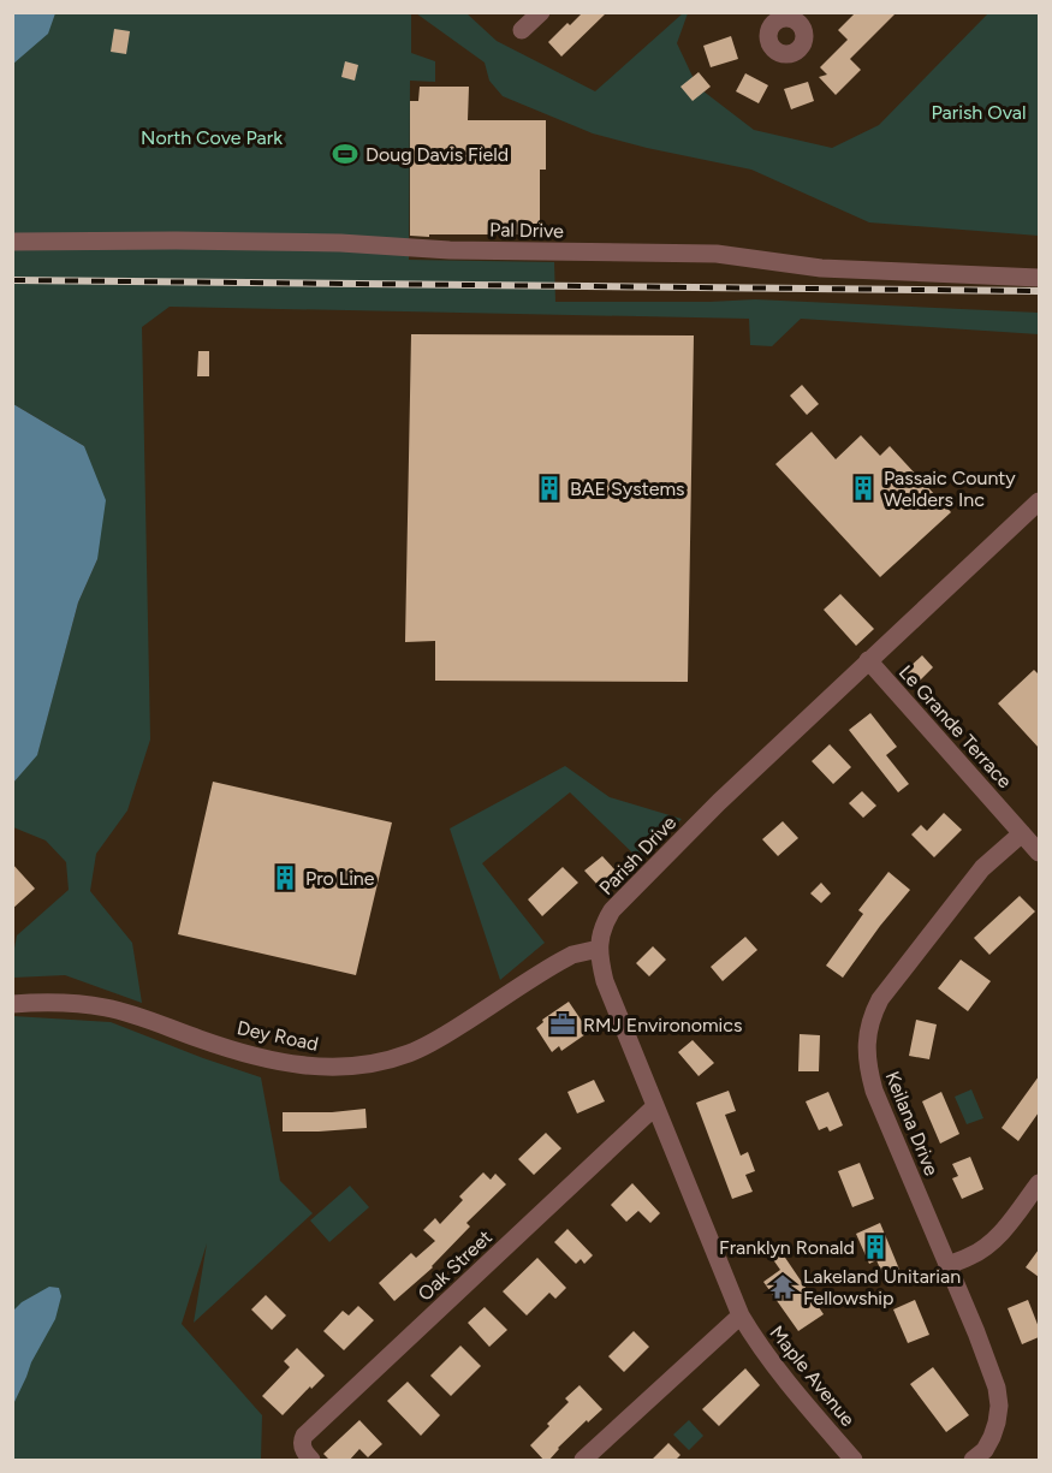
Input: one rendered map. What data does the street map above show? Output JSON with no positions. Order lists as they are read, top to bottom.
{
  "streets": {
    "street": [
      "Pal Drive",
      "Le Grande Terrace",
      "Parish Drive",
      "Dey Road",
      "Keilana Drive",
      "Oak Street",
      "Maple Avenue"
    ]
  },
  "crossings": [
    ["Le Grande Terrace", "Parish Drive"],
    ["Le Grande Terrace", "Keilana Drive"],
    ["Parish Drive", "Dey Road"],
    ["Parish Drive", "Oak Street"],
    ["Parish Drive", "Maple Avenue"]
  ],
  "parks": ["Parish Oval", "North Cove Park"],
  "places": {
    "sports": ["Doug Davis Field"],
    "building": [
      "BAE Systems",
      "Passaic County Welders Inc",
      "Pro Line",
      "Franklyn Ronald"
    ],
    "office": ["RMJ Environomics"],
    "temple": ["Lakeland Unitarian Fellowship"]
  }
}
